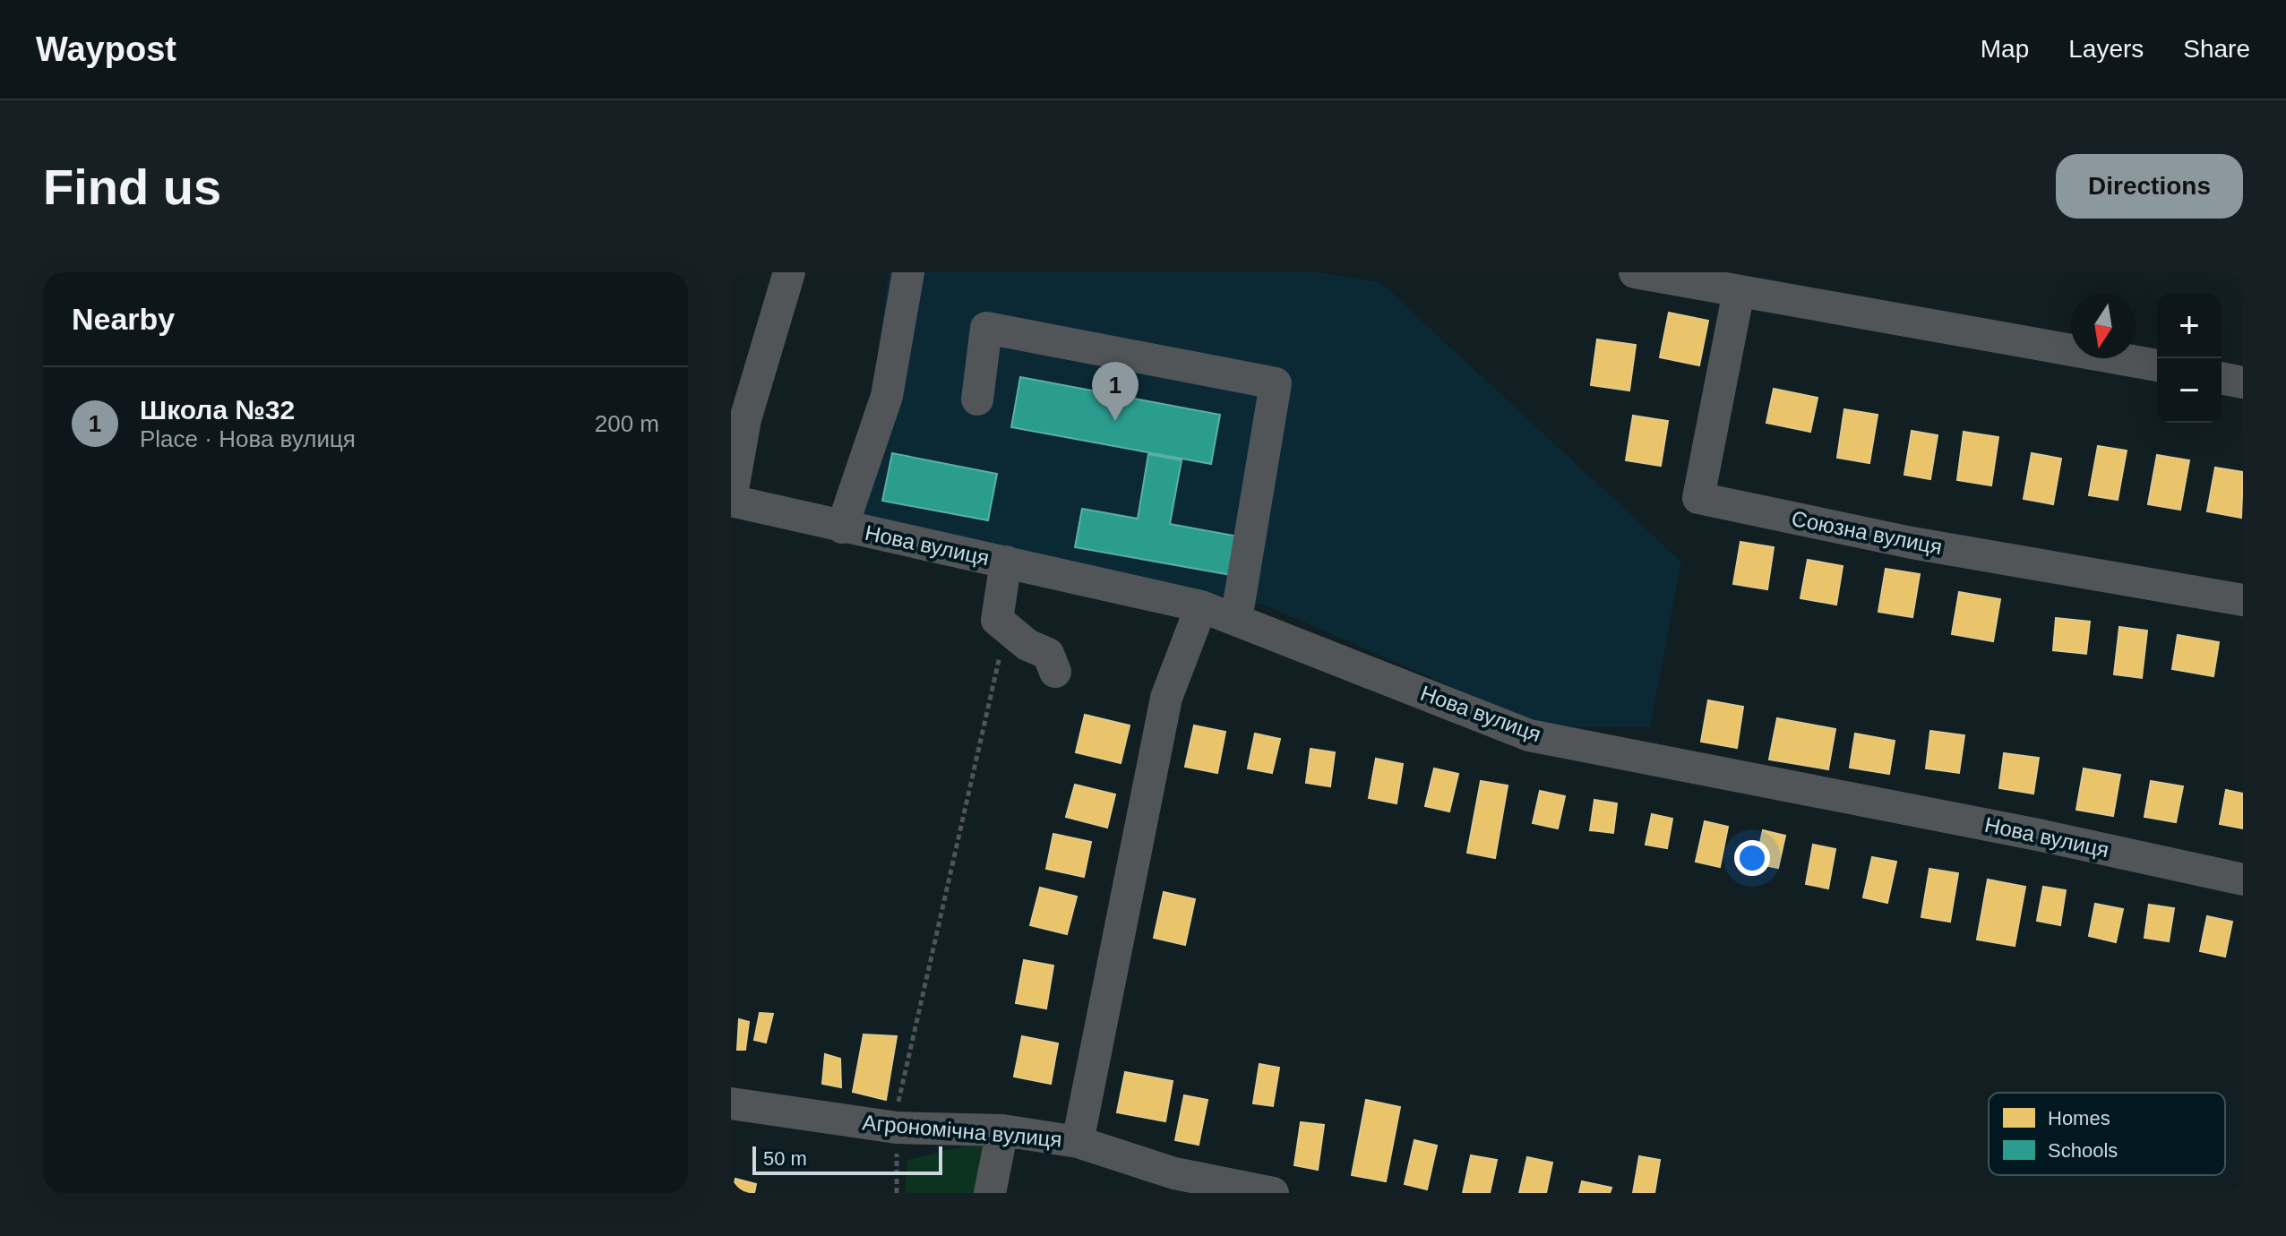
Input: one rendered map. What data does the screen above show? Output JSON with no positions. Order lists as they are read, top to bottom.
{
  "streets": {
    "street": ["Союзна вулиця", "Нова вулиця", "Агрономічна вулиця"]
  },
  "legend": ["Homes", "Schools"],
  "scale_bar": "50 m",
  "north": "bottom",
  "page": {
    "header": "Waypost",
    "nav": ["Map", "Layers", "Share"],
    "buttons": "Directions",
    "title": "Find us",
    "heading": "Nearby",
    "map_buttons": ["+", "−"],
    "pins": "1",
    "list": [
      {
        "mark": "1",
        "name": "Школа №32",
        "note": "Place · Нова вулиця",
        "value": "200 m"
      }
    ],
    "scale": "50 m"
  }
}
